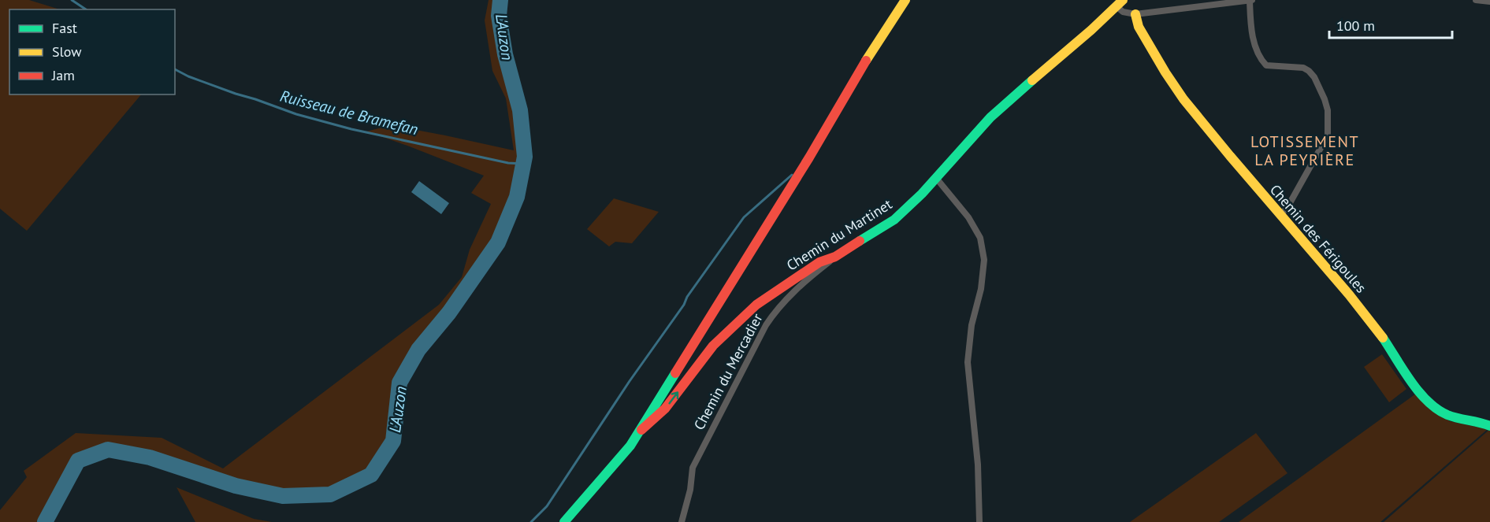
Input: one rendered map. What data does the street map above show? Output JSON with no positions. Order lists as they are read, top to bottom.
{
  "streets": {
    "street": ["Chemin du Martinet", "Chemin des Férigoules", "Chemin du Mercadier"]
  },
  "crossings": [
    ["Chemin du Martinet", "Chemin du Mercadier"]
  ],
  "districts": ["LOTISSEMENT LA PEYRIÈRE"],
  "water": ["L'Auzon", "Ruisseau de Bramefan"],
  "legend": ["Fast", "Slow", "Jam"],
  "scale_bar": "100 m"
}
